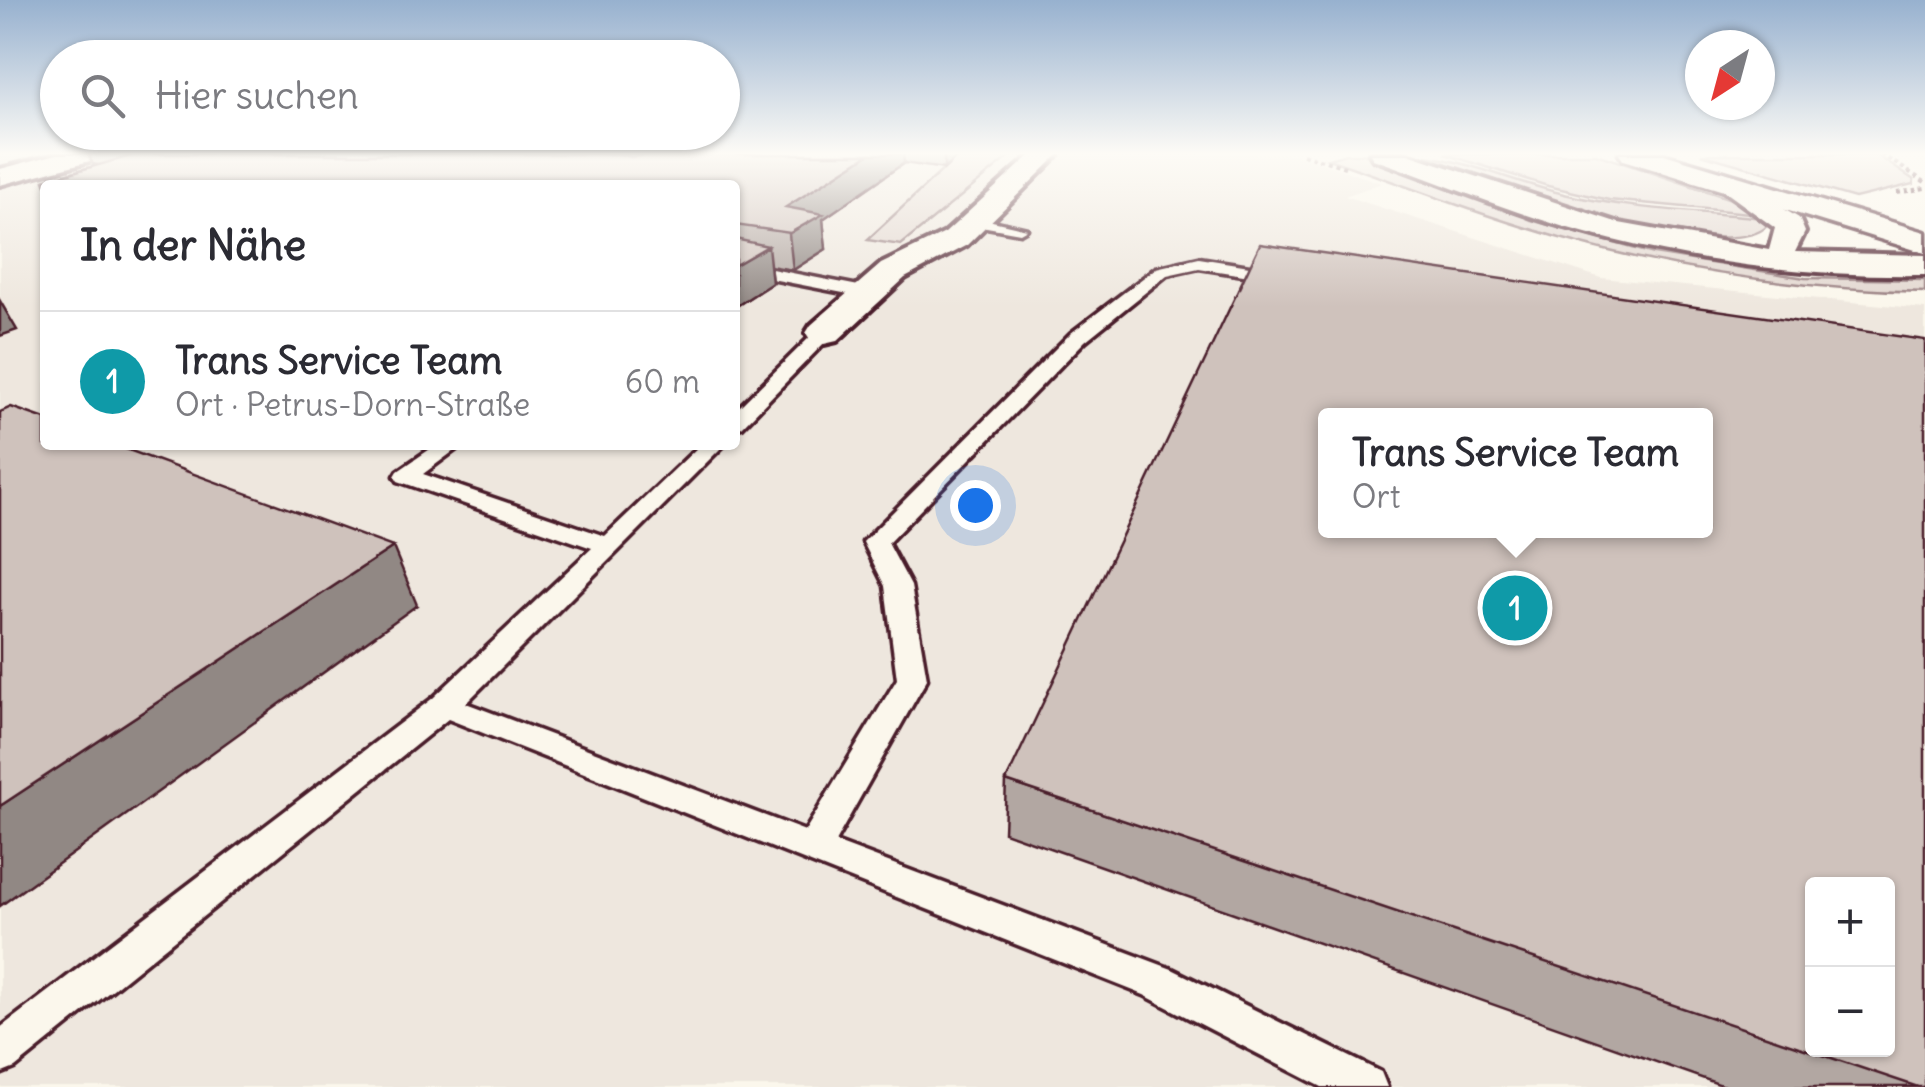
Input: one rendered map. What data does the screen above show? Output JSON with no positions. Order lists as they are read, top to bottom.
{
  "north": "bottom left",
  "page": {
    "search": "Hier suchen",
    "heading": "In der Nähe",
    "list": [
      {
        "mark": "1",
        "name": "Trans Service Team",
        "note": "Ort · Petrus-Dorn-Straße",
        "value": "60 m"
      }
    ],
    "popup": ["Trans Service Team", "Ort"],
    "pins": "1",
    "map_buttons": ["+", "−"]
  }
}
